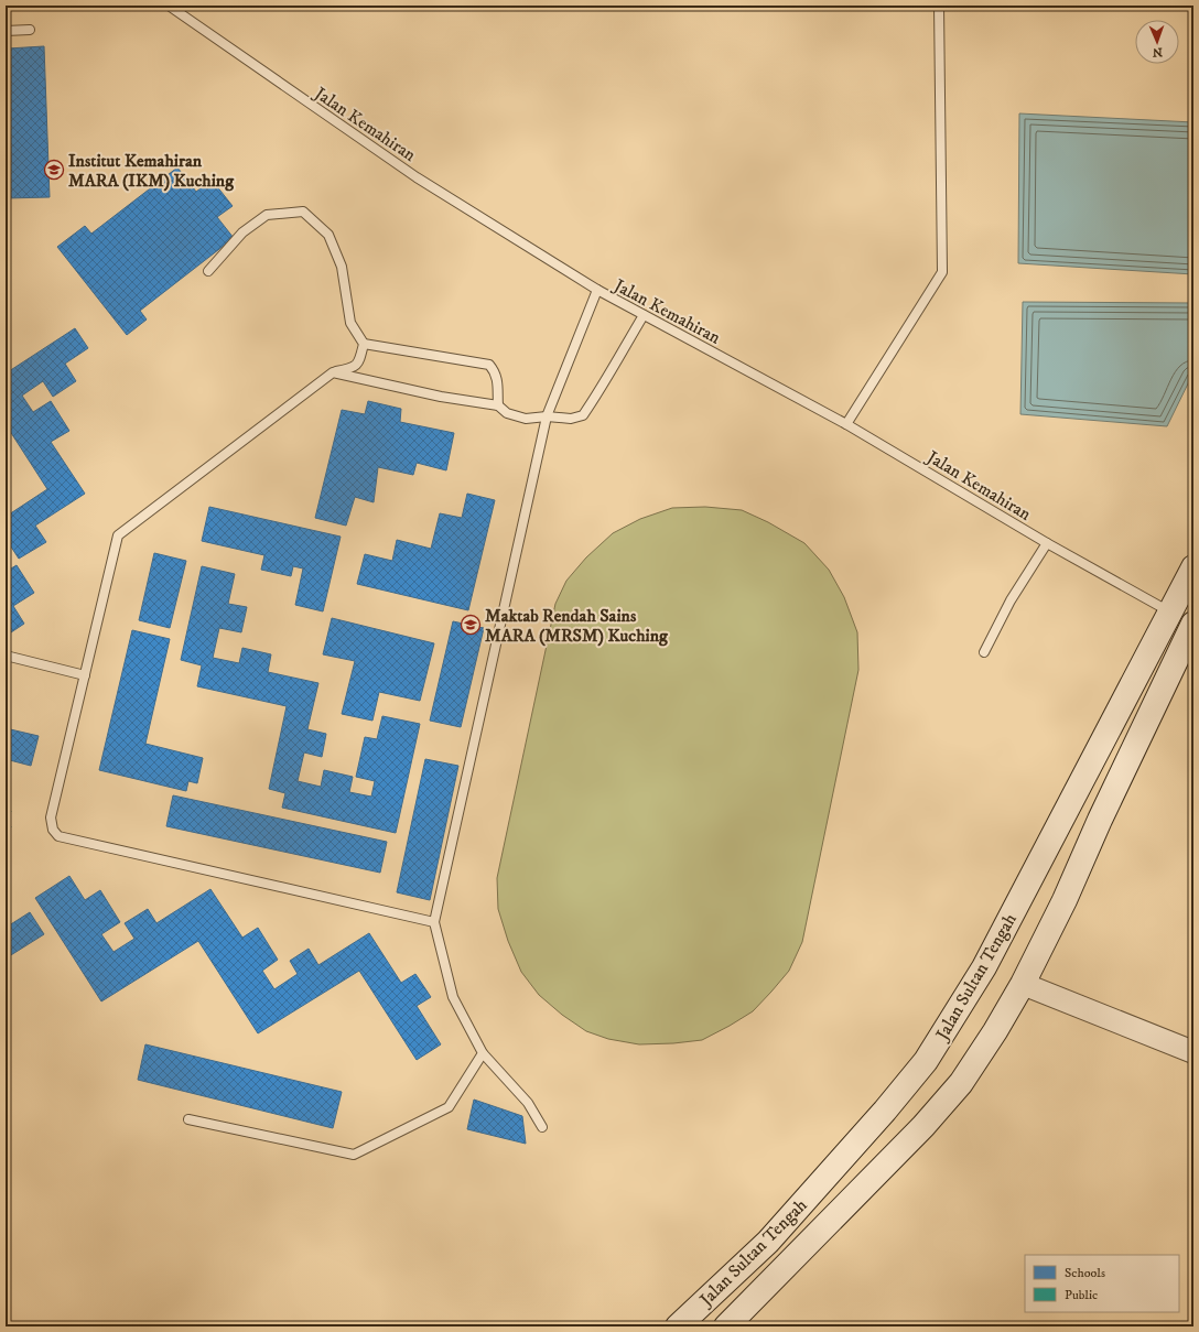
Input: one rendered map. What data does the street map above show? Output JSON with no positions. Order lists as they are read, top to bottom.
{
  "streets": {
    "main road": ["Jalan Sultan Tengah"],
    "lane": ["Jalan Kemahiran"]
  },
  "crossings": [
    ["Jalan Kemahiran", "Jalan Sultan Tengah"]
  ],
  "places": {
    "school or university": ["Institut Kemahiran MARA (IKM) Kuching", "Maktab Rendah Sains MARA (MRSM) Kuching"]
  },
  "legend": ["Schools", "Public"],
  "north": "bottom"
}
